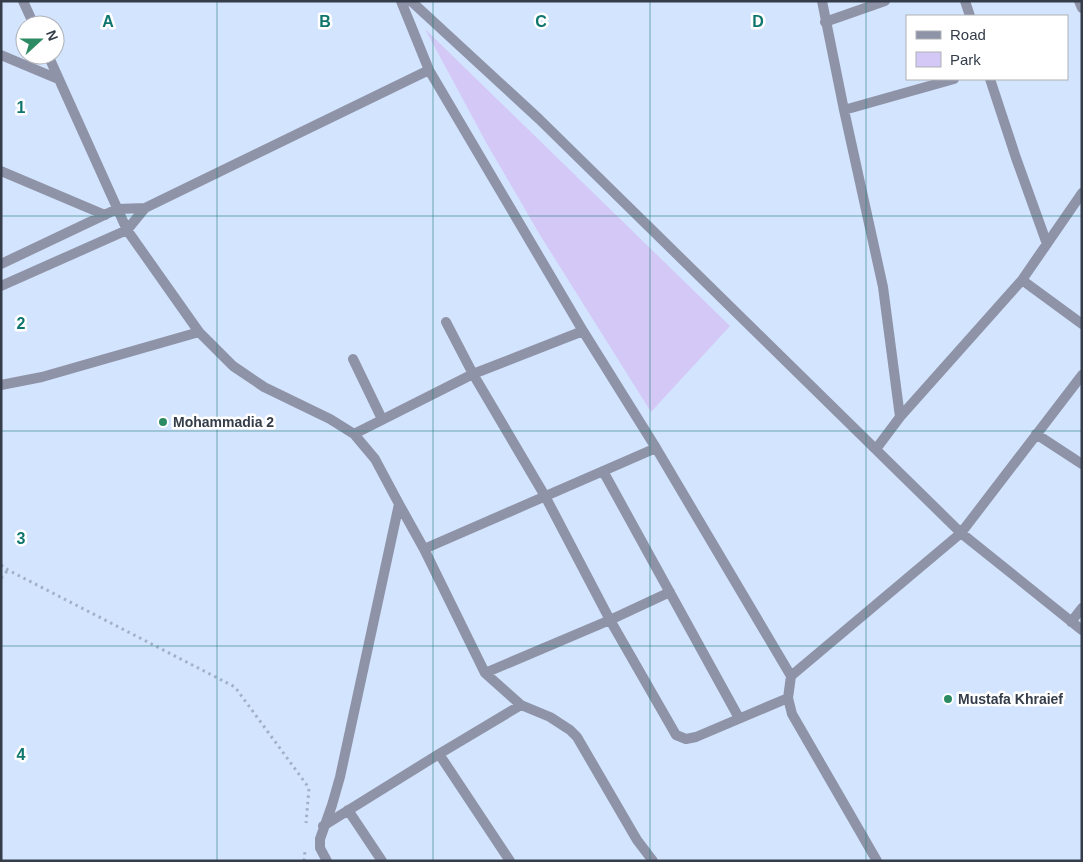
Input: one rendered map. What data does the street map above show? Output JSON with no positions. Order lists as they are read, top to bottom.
{
  "places": ["Mohammadia 2", "Mustafa Khraief"],
  "legend": ["Road", "Park"],
  "north": "right",
  "grid": {
    "columns": [
      "A",
      "B",
      "C",
      "D"
    ],
    "rows": [
      "1",
      "2",
      "3",
      "4"
    ]
  }
}
